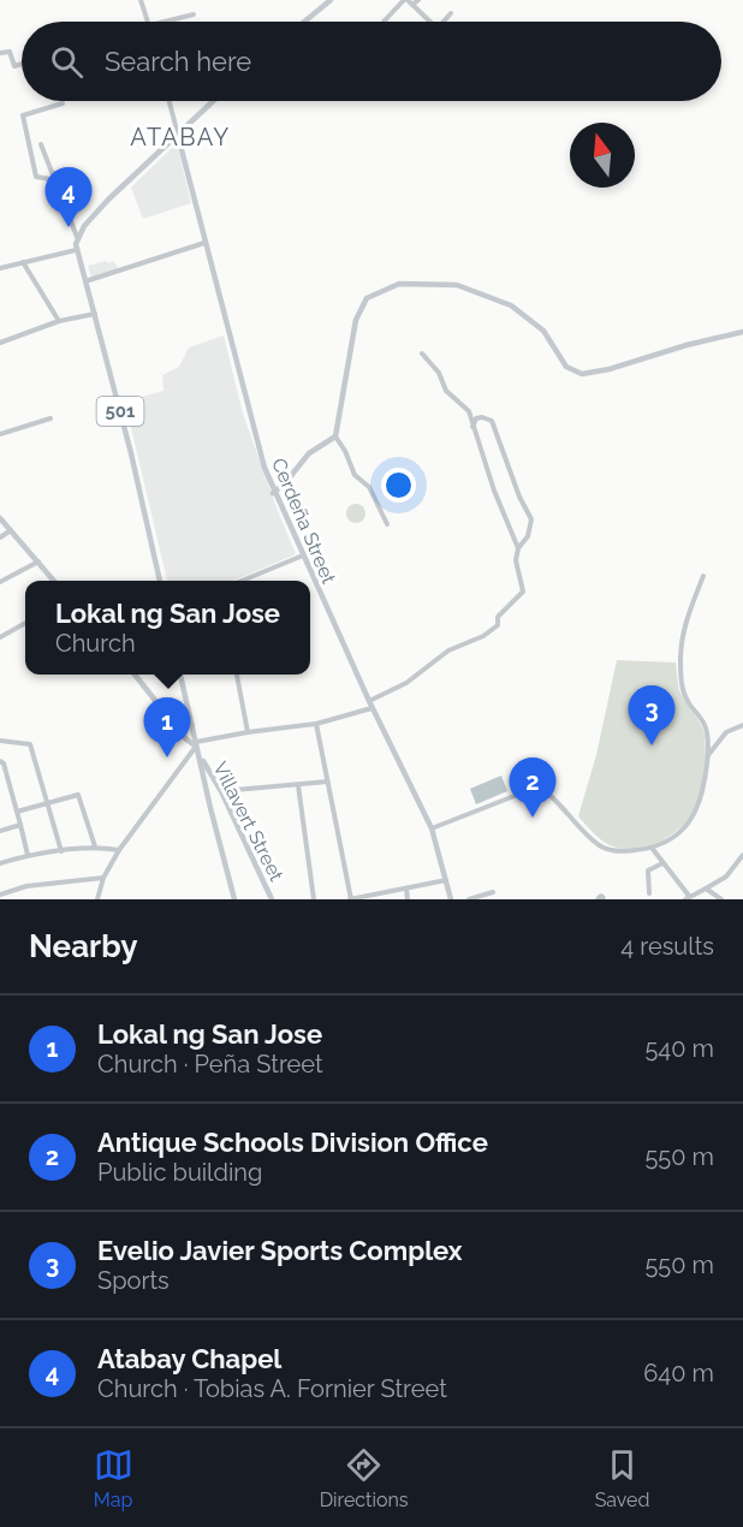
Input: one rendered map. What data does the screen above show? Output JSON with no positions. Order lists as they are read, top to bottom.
{
  "streets": {
    "main road": ["501", "Cerdeña Street", "Villavert Street"]
  },
  "districts": ["ATABAY"],
  "north": "top",
  "page": {
    "search": "Search here",
    "pins": [
      "4",
      "3",
      "1",
      "2"
    ],
    "popup": ["Lokal ng San Jose", "Church"],
    "heading": ["Nearby", "4 results"],
    "list": [
      {
        "mark": "1",
        "name": "Lokal ng San Jose",
        "note": "Church · Peña Street",
        "value": "540 m"
      },
      {
        "mark": "2",
        "name": "Antique Schools Division Office",
        "note": "Public building",
        "value": "550 m"
      },
      {
        "mark": "3",
        "name": "Evelio Javier Sports Complex",
        "note": "Sports",
        "value": "550 m"
      },
      {
        "mark": "4",
        "name": "Atabay Chapel",
        "note": "Church · Tobias A. Fornier Street",
        "value": "640 m"
      }
    ],
    "nav": ["Map", "Directions", "Saved"]
  }
}
